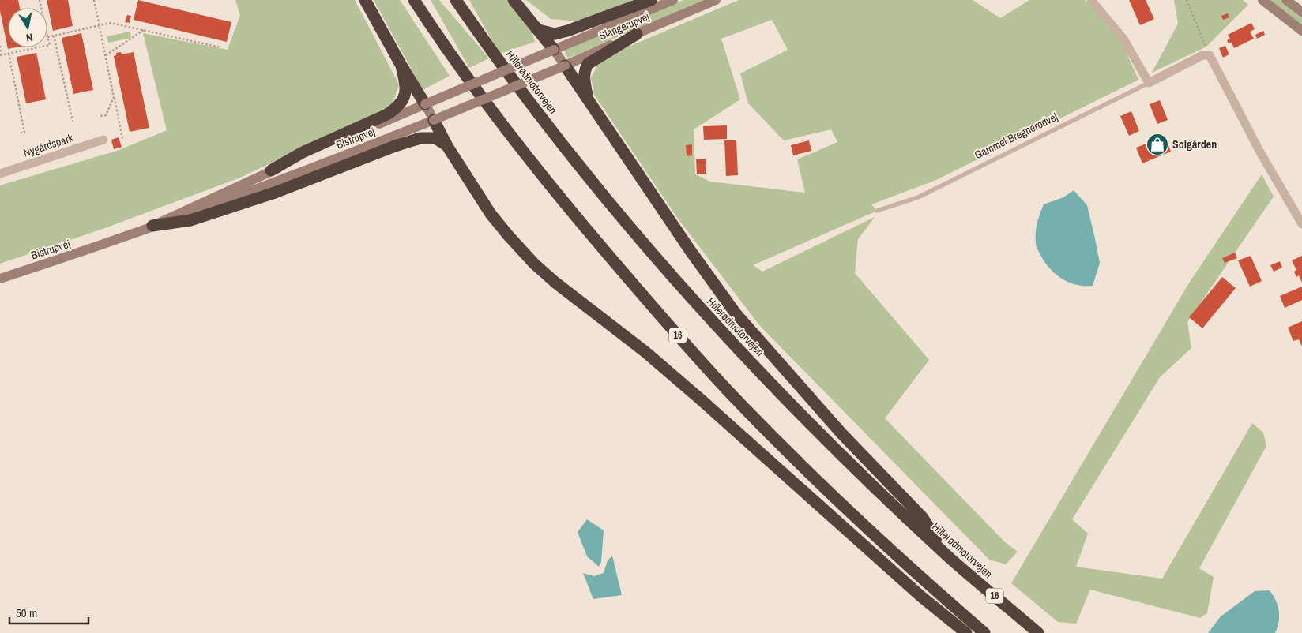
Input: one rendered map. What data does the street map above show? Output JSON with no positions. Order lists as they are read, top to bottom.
{
  "streets": {
    "highway": ["Hillerødmotorvejen", "16"],
    "main road": ["Slangerupvej", "Bistrupvej"],
    "street": ["Gammel Bregnerødvej", "Nygårdspark"]
  },
  "crossings": [
    ["Slangerupvej", "Bistrupvej"]
  ],
  "places": {
    "shop": ["Solgården"]
  },
  "scale_bar": "50 m",
  "north": "bottom"
}
